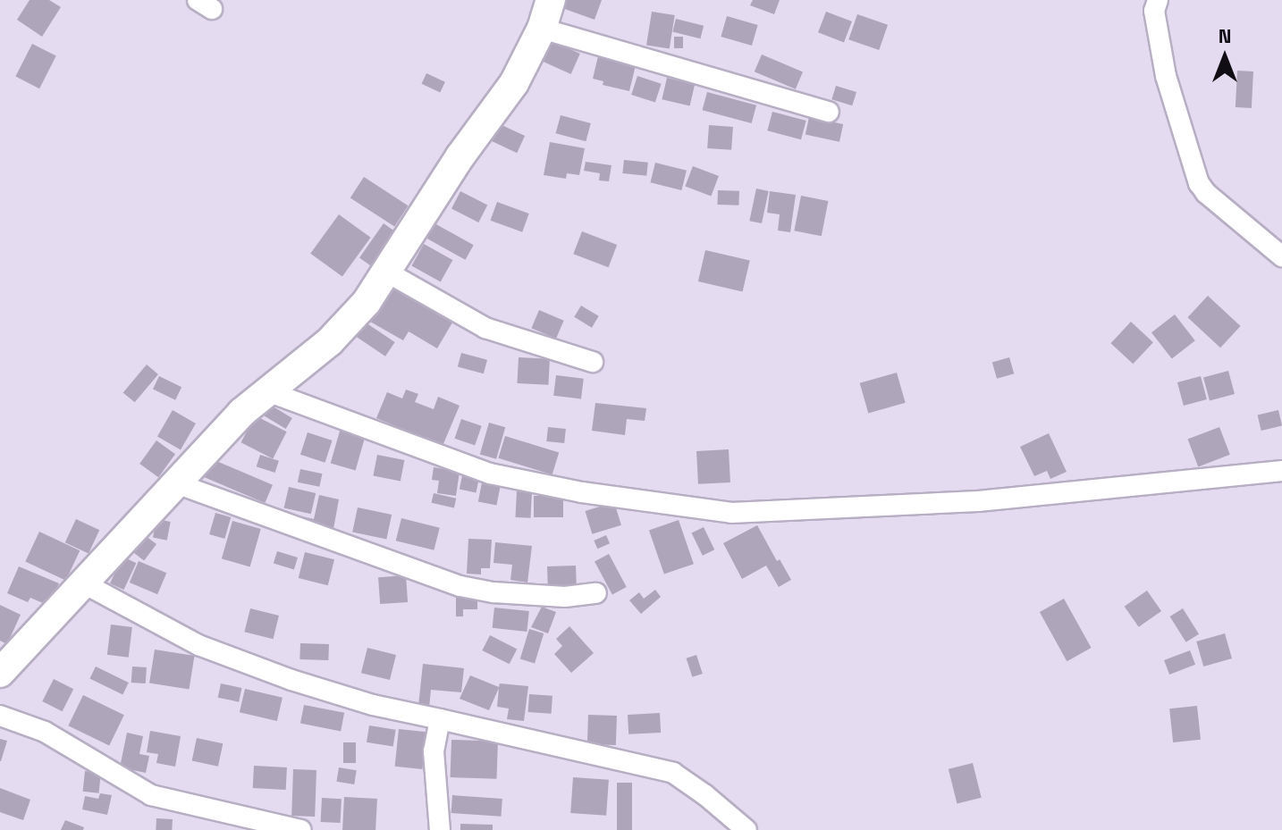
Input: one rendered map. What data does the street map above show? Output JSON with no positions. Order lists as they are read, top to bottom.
{
  "north": "top"
}
